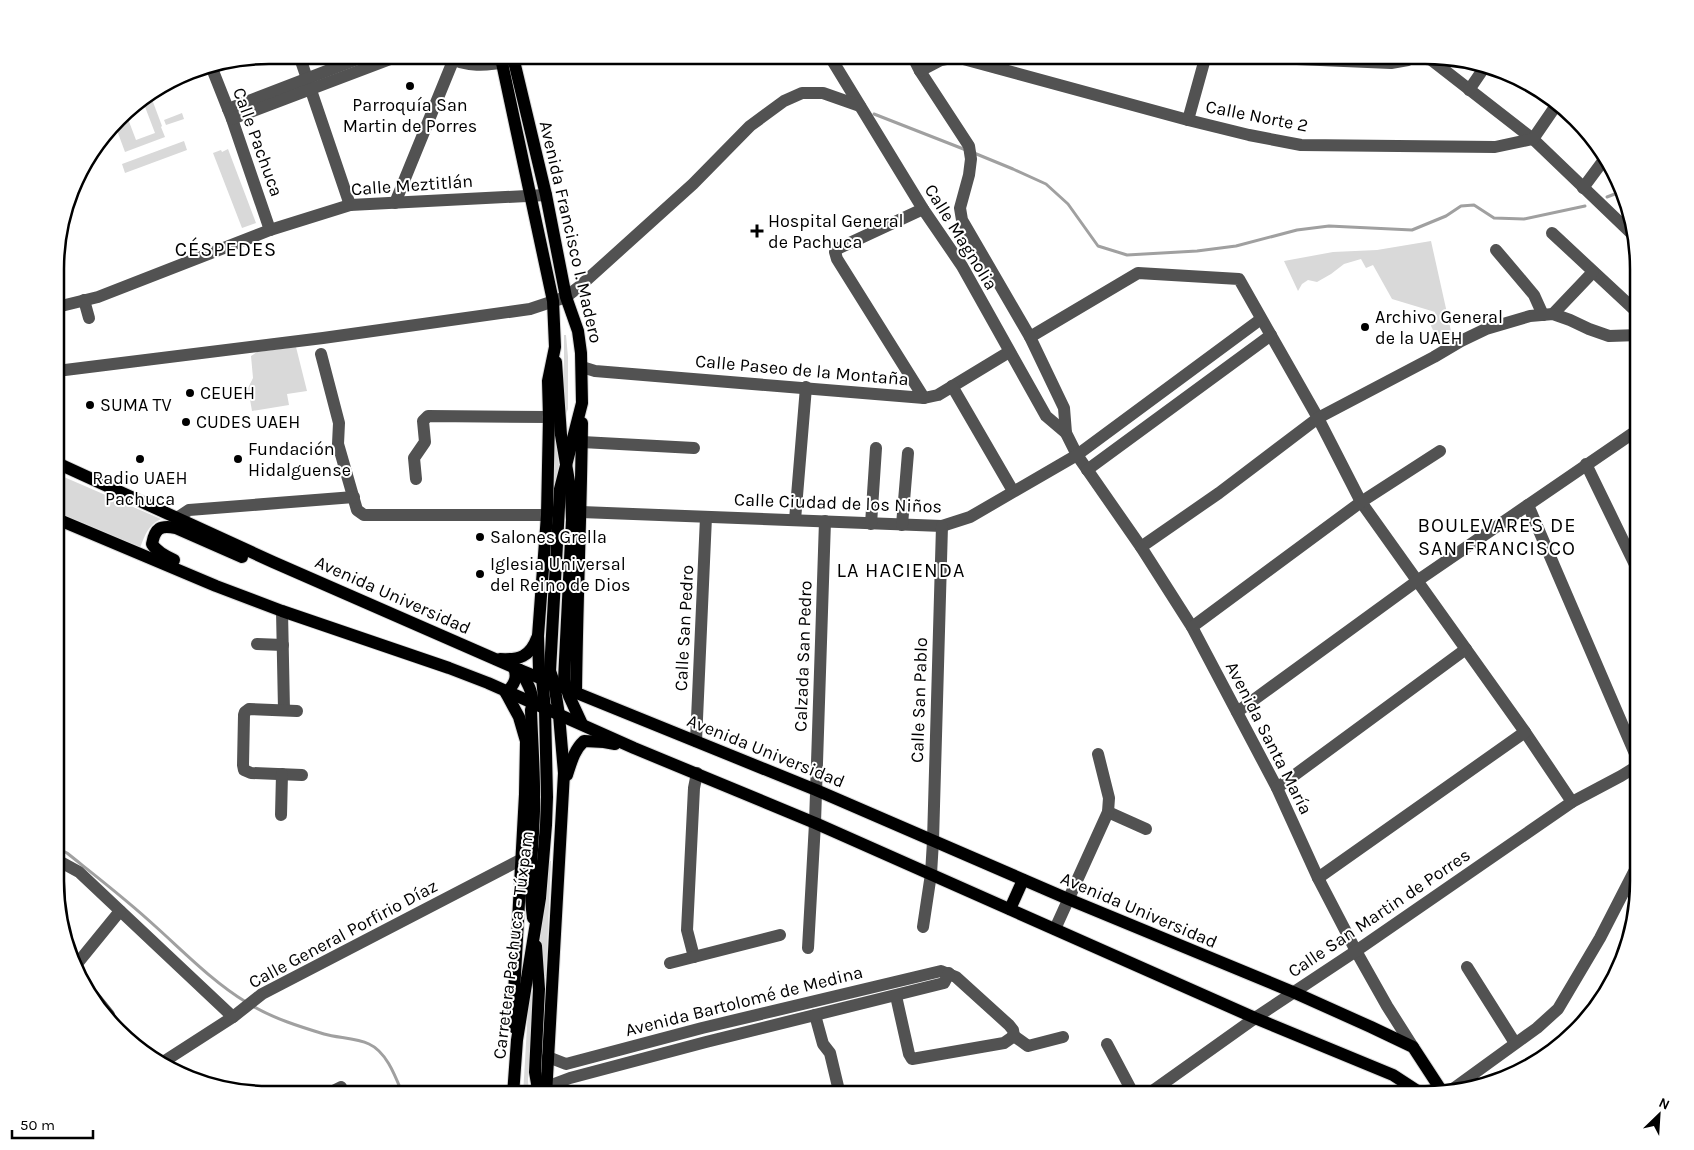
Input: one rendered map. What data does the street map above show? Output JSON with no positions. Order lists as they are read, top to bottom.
{
  "streets": {
    "main road": ["Avenida Francisco I. Madero", "Avenida Universidad", "Carretera Pachuca - Túxpam"],
    "street": [
      "Calle Norte 2",
      "Calle Pachuca",
      "Calle Meztitlán",
      "Calle Magnolia",
      "Calle Paseo de la Montaña",
      "Calle Ciudad de los Niños",
      "Calle San Pedro",
      "Calzada San Pedro",
      "Calle San Pablo",
      "Avenida Santa María",
      "Calle San Martin de Porres",
      "Calle General Porfirio Díaz",
      "Avenida Bartolomé de Medina"
    ]
  },
  "crossings": [
    ["Calle Pachuca", "Calle Meztitlán"],
    ["Calle Meztitlán", "Avenida Francisco I. Madero"],
    ["Avenida Francisco I. Madero", "Calle Paseo de la Montaña"],
    ["Avenida Francisco I. Madero", "Avenida Universidad"],
    ["Avenida Francisco I. Madero", "Carretera Pachuca - Túxpam"],
    ["Calle Magnolia", "Calle Paseo de la Montaña"],
    ["Calle Magnolia", "Avenida Santa María"],
    ["Calle Ciudad de los Niños", "Calle San Pedro"],
    ["Calle Ciudad de los Niños", "Calzada San Pedro"],
    ["Calle Ciudad de los Niños", "Calle San Pablo"],
    ["Calle Ciudad de los Niños", "Avenida Santa María"],
    ["Avenida Universidad", "Calle San Pedro"],
    ["Avenida Universidad", "Calzada San Pedro"],
    ["Avenida Universidad", "Calle San Pablo"],
    ["Avenida Universidad", "Avenida Santa María"],
    ["Avenida Universidad", "Calle San Martin de Porres"],
    ["Avenida Universidad", "Carretera Pachuca - Túxpam"],
    ["Avenida Santa María", "Calle San Martin de Porres"],
    ["Carretera Pachuca - Túxpam", "Avenida Bartolomé de Medina"]
  ],
  "districts": ["CÉSPEDES", "BOULEVARES DE SAN FRANCISCO", "LA HACIENDA"],
  "places": {
    "other": [
      "Parroquía San Martin de Porres",
      "Archivo General de la UAEH",
      "CEUEH",
      "SUMA TV",
      "CUDES UAEH",
      "Radio UAEH Pachuca",
      "Fundación Hidalguense",
      "Salones Grella",
      "Iglesia Universal del Reino de Dios"
    ],
    "health": ["Hospital General de Pachuca"]
  },
  "scale_bar": "50 m",
  "north": "top right"
}
